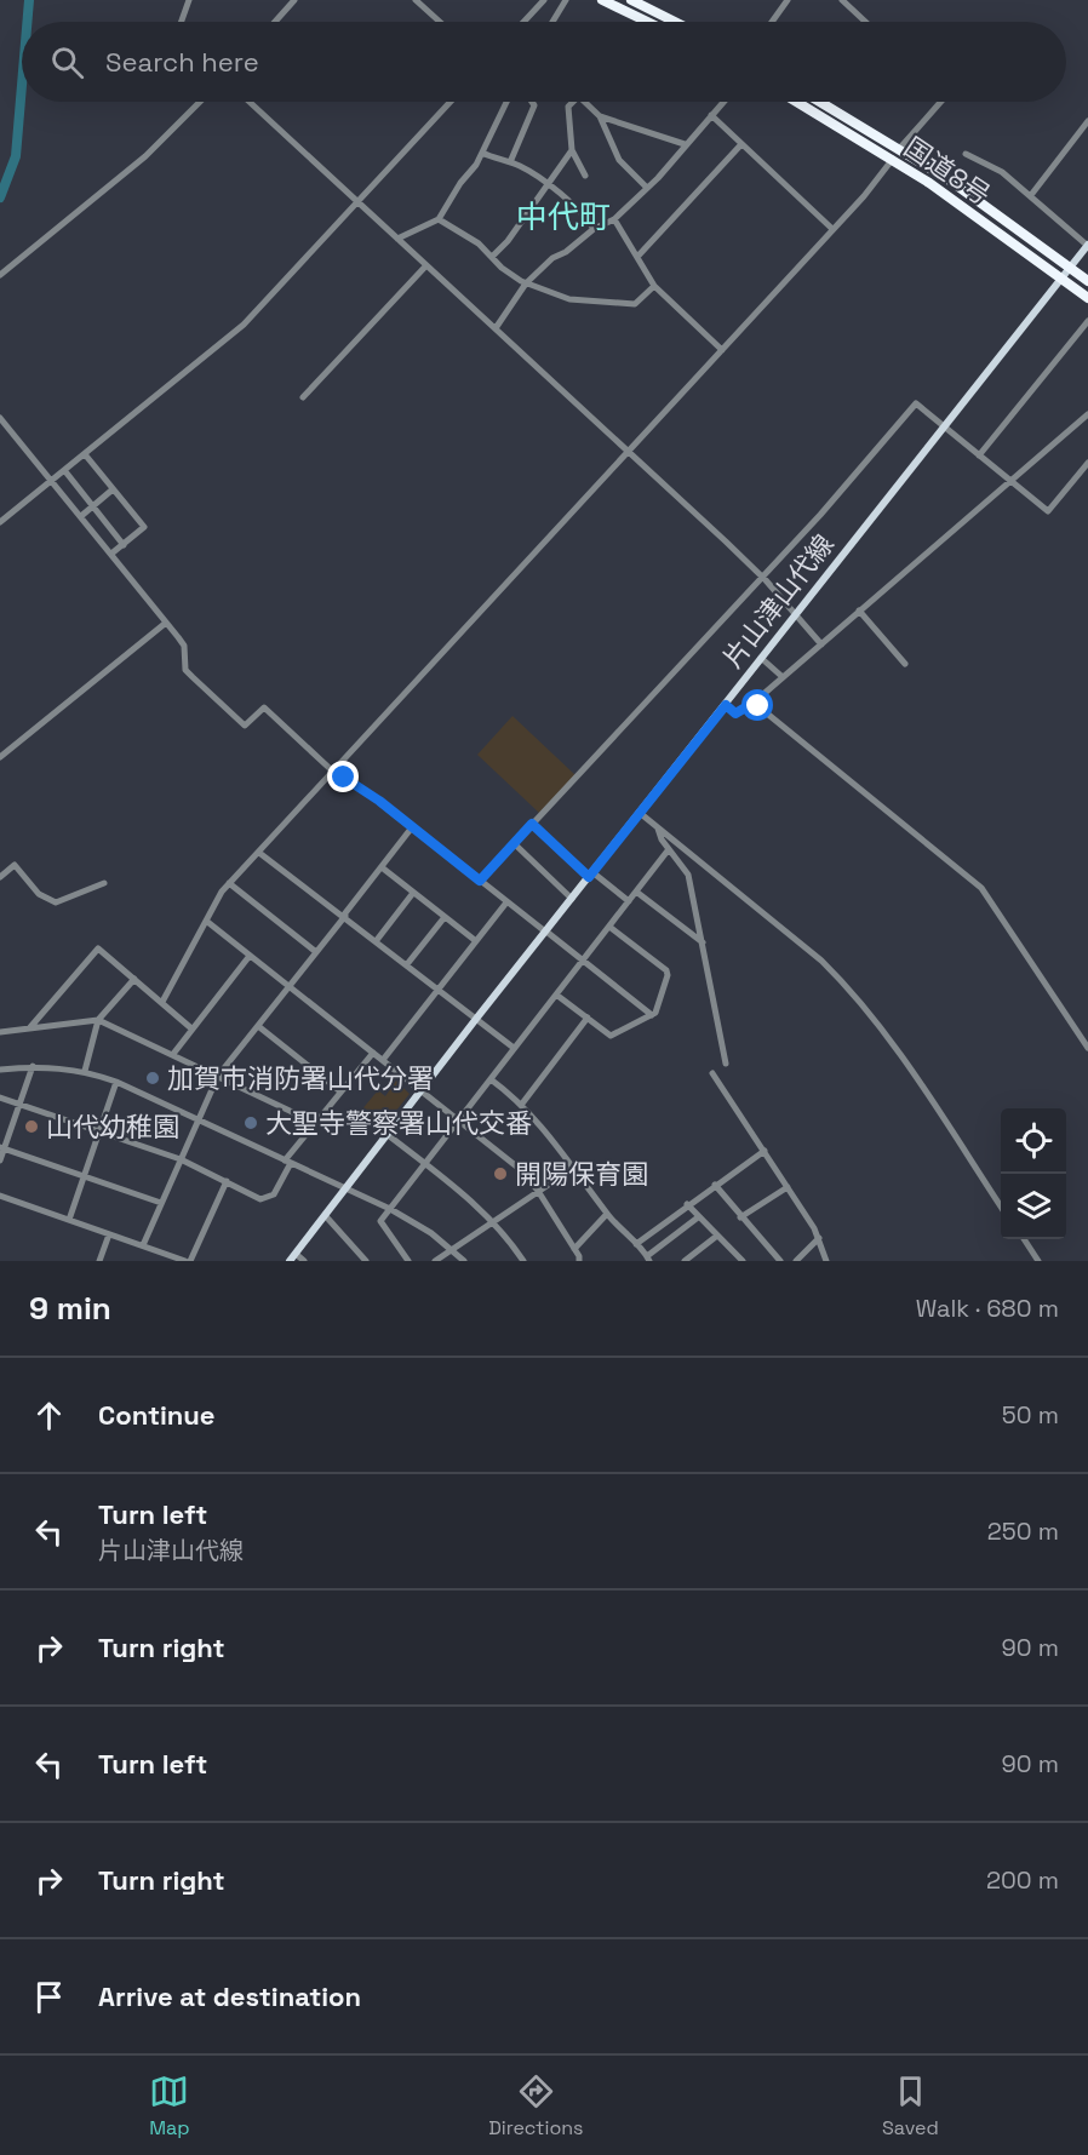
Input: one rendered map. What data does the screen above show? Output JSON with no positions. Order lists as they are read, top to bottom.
{
  "streets": {
    "highway": ["国道8号"],
    "main road": ["片山津山代線"]
  },
  "crossings": [
    ["国道8号", "片山津山代線"]
  ],
  "districts": ["中代町"],
  "places": [
    "加賀市消防署山代分署",
    "大聖寺警察署山代交番",
    "山代幼稚園",
    "開陽保育園"
  ],
  "page": {
    "search": "Search here",
    "heading": ["9 min", "Walk · 680 m"],
    "list": [
      ["Continue", "50 m"],
      ["Turn left", "片山津山代線", "250 m"],
      ["Turn right", "90 m"],
      ["Turn left", "90 m"],
      ["Turn right", "200 m"],
      "Arrive at destination"
    ],
    "nav": ["Map", "Directions", "Saved"]
  }
}
